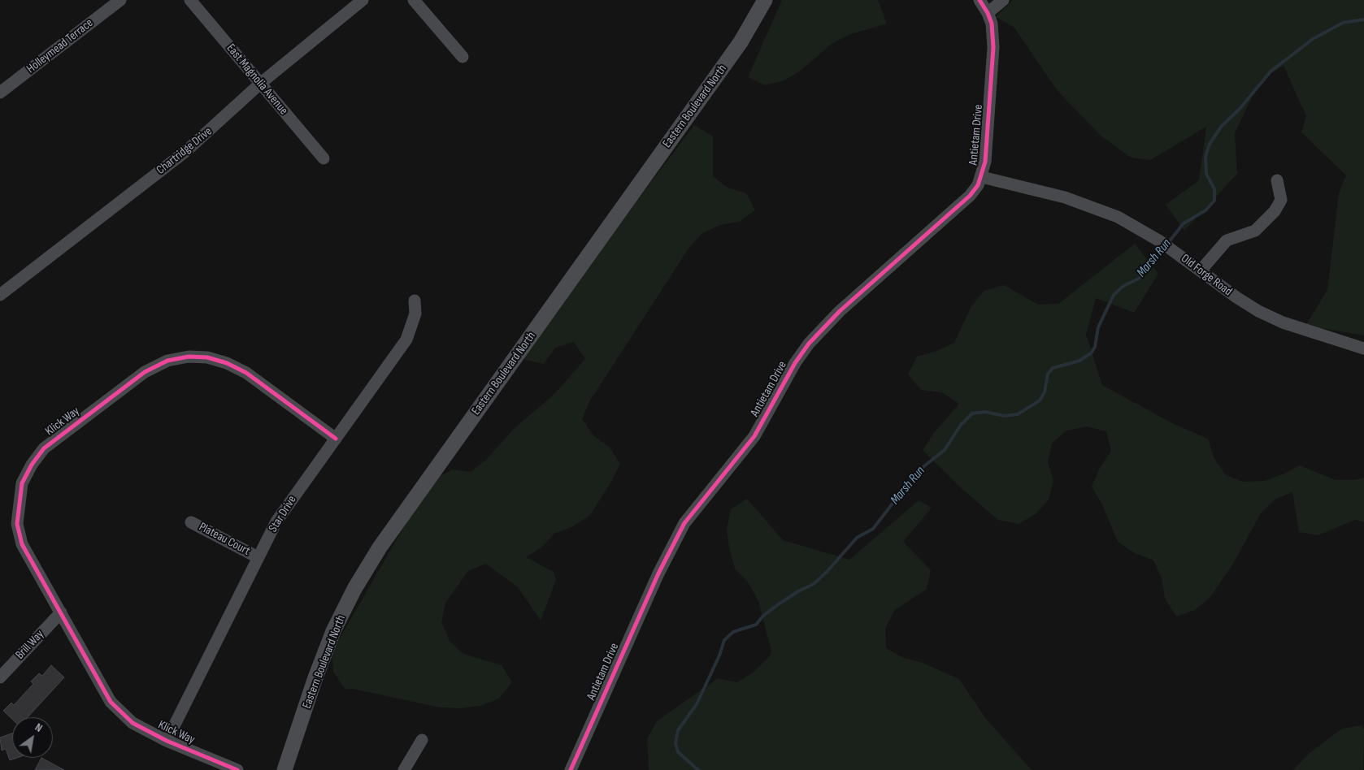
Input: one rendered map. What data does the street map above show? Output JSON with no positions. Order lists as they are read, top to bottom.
{
  "streets": {
    "main road": ["Eastern Boulevard North"],
    "street": [
      "Holleymead Terrace",
      "East Magnolia Avenue",
      "Antietam Drive",
      "Chartridge Drive",
      "Old Forge Road",
      "Klick Way",
      "Star Drive",
      "Plateau Court",
      "Brill Way"
    ]
  },
  "crossings": [
    ["East Magnolia Avenue", "Chartridge Drive"],
    ["Antietam Drive", "Old Forge Road"],
    ["Klick Way", "Star Drive"],
    ["Klick Way", "Brill Way"],
    ["Star Drive", "Plateau Court"]
  ],
  "water": ["Marsh Run"],
  "north": "top right"
}
